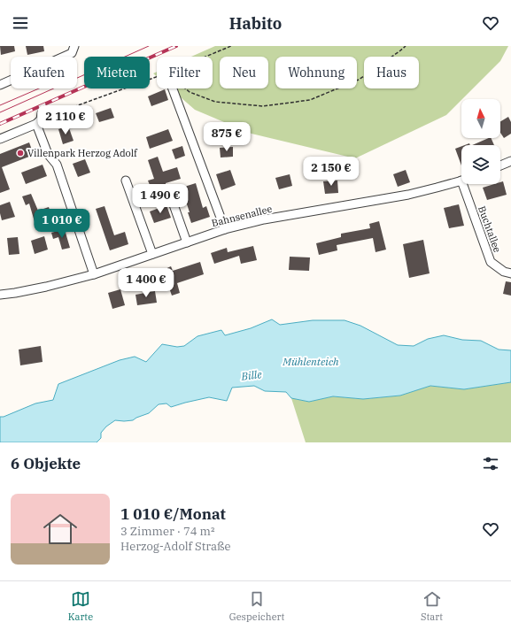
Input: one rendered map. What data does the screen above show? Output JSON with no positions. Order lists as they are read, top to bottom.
{
  "streets": {
    "street": ["Bahnsenallee", "Buchtallee"]
  },
  "water": ["Mühlenteich", "Bille"],
  "places": ["Villenpark Herzog Adolf"],
  "north": "top",
  "page": {
    "header": "Habito",
    "chip": [
      "Kaufen",
      "Mieten",
      "Filter",
      "Neu",
      "Wohnung",
      "Haus"
    ],
    "price": [
      "2 110 €",
      "875 €",
      "2 150 €",
      "1 490 €",
      "1 010 €",
      "1 400 €"
    ],
    "heading": "6 Objekte",
    "list": [
      {
        "name": "1 010 €/Monat",
        "note": "3 Zimmer · 74 m² · Herzog-Adolf Straße"
      }
    ],
    "tabs": ["Karte", "Gespeichert", "Start"]
  }
}
